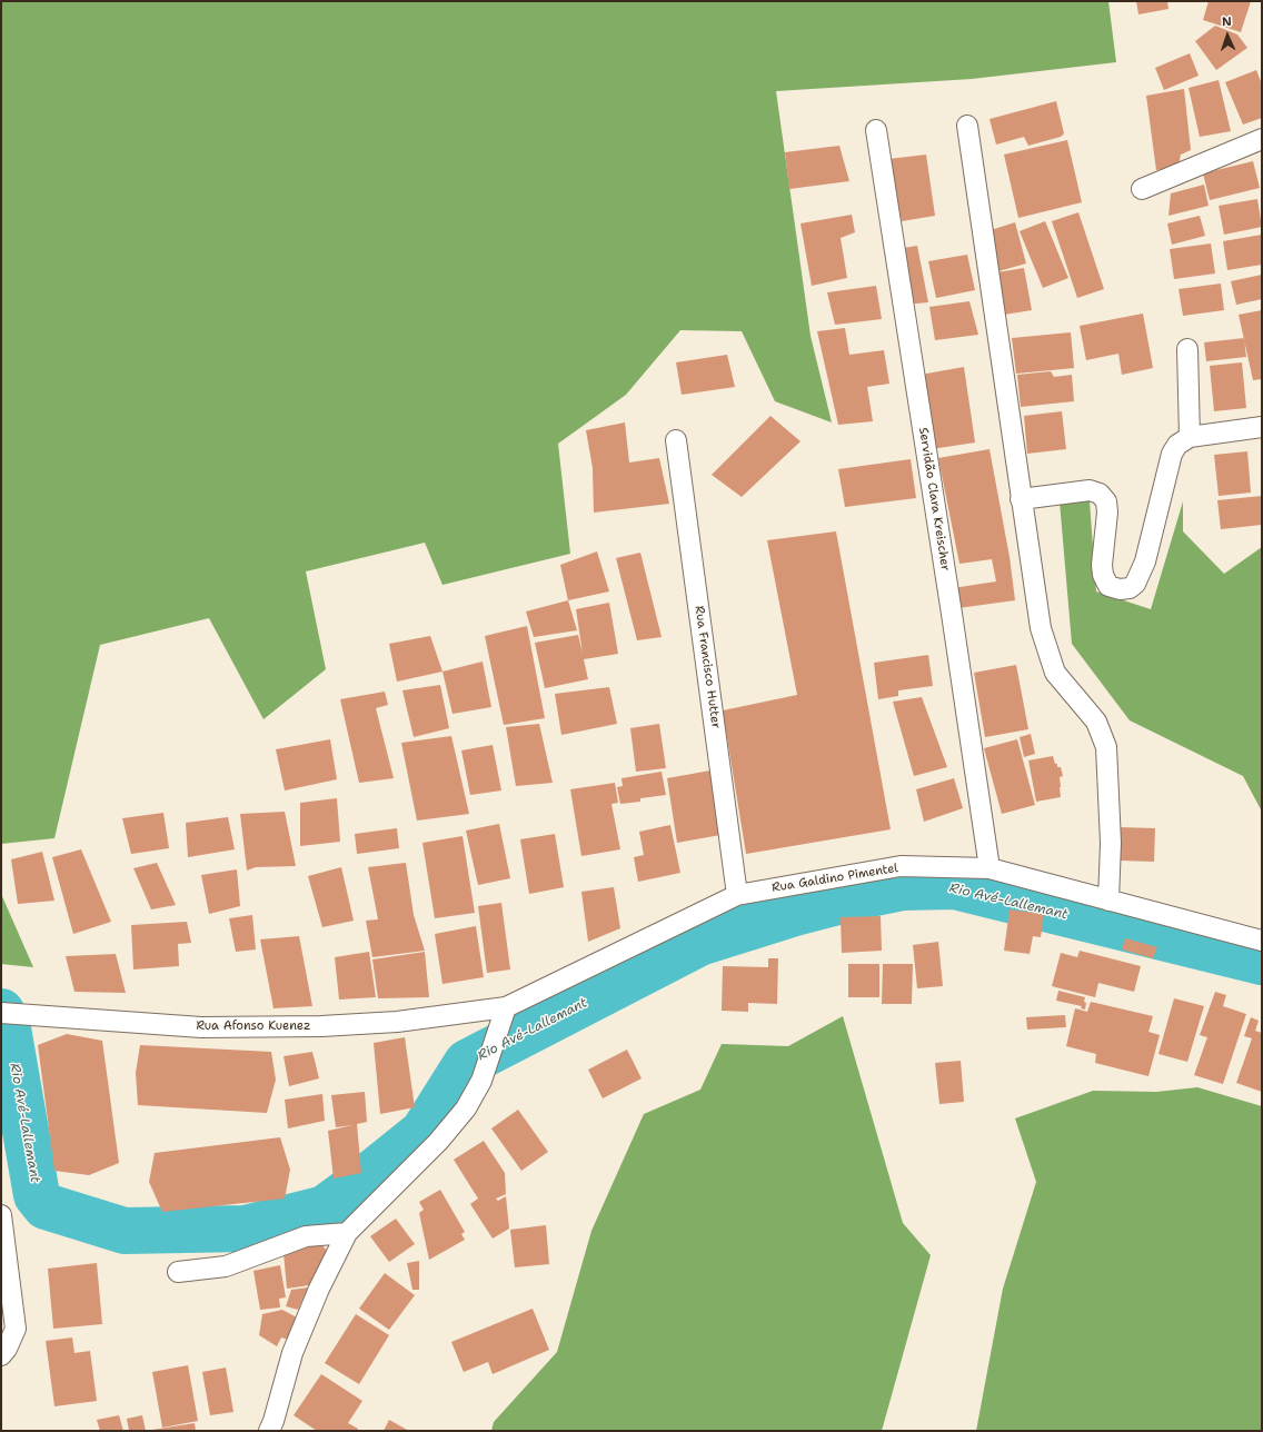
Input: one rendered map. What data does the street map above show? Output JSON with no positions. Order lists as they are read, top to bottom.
{
  "streets": {
    "street": [
      "Servidão Clara Kreischer",
      "Rua Francisco Hutter",
      "Rua Galdino Pimentel",
      "Rua Afonso Kuenez"
    ]
  },
  "crossings": [
    ["Servidão Clara Kreischer", "Rua Galdino Pimentel"],
    ["Rua Francisco Hutter", "Rua Galdino Pimentel"],
    ["Rua Galdino Pimentel", "Rua Afonso Kuenez"]
  ],
  "water": ["Rio Avé‐Lallemant"],
  "north": "top"
}
